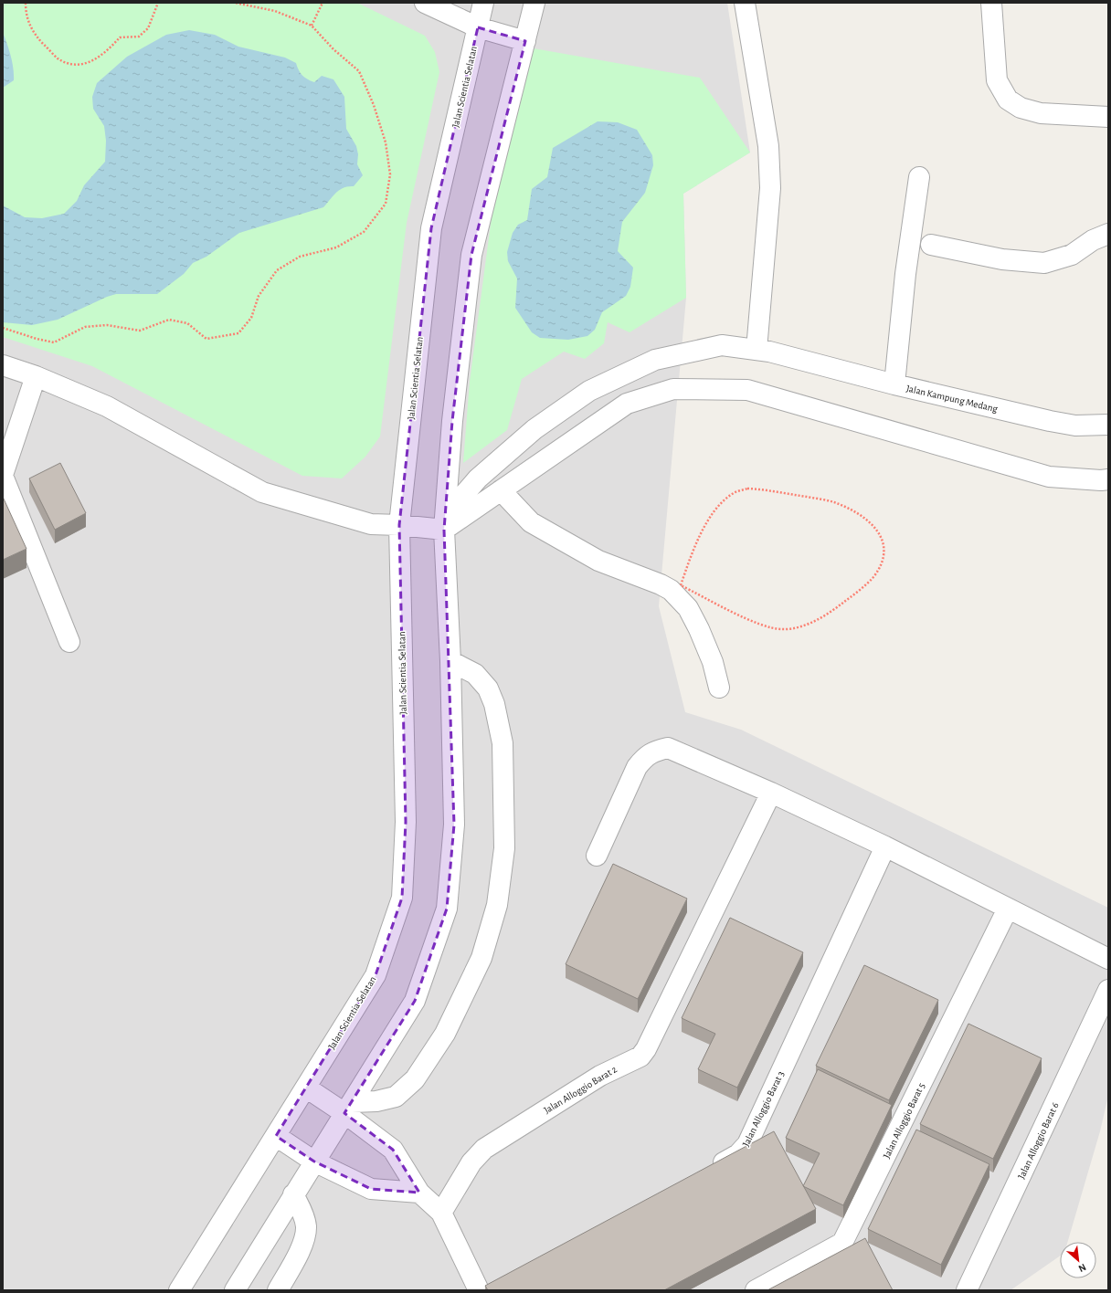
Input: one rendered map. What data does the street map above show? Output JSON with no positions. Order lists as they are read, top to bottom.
{
  "streets": {
    "street": [
      "Jalan Scientia Selatan",
      "Jalan Kampung Medang",
      "Jalan Alloggio Barat 2",
      "Jalan Alloggio Barat 3",
      "Jalan Alloggio Barat 5",
      "Jalan Alloggio Barat 6"
    ]
  },
  "north": "bottom right"
}
